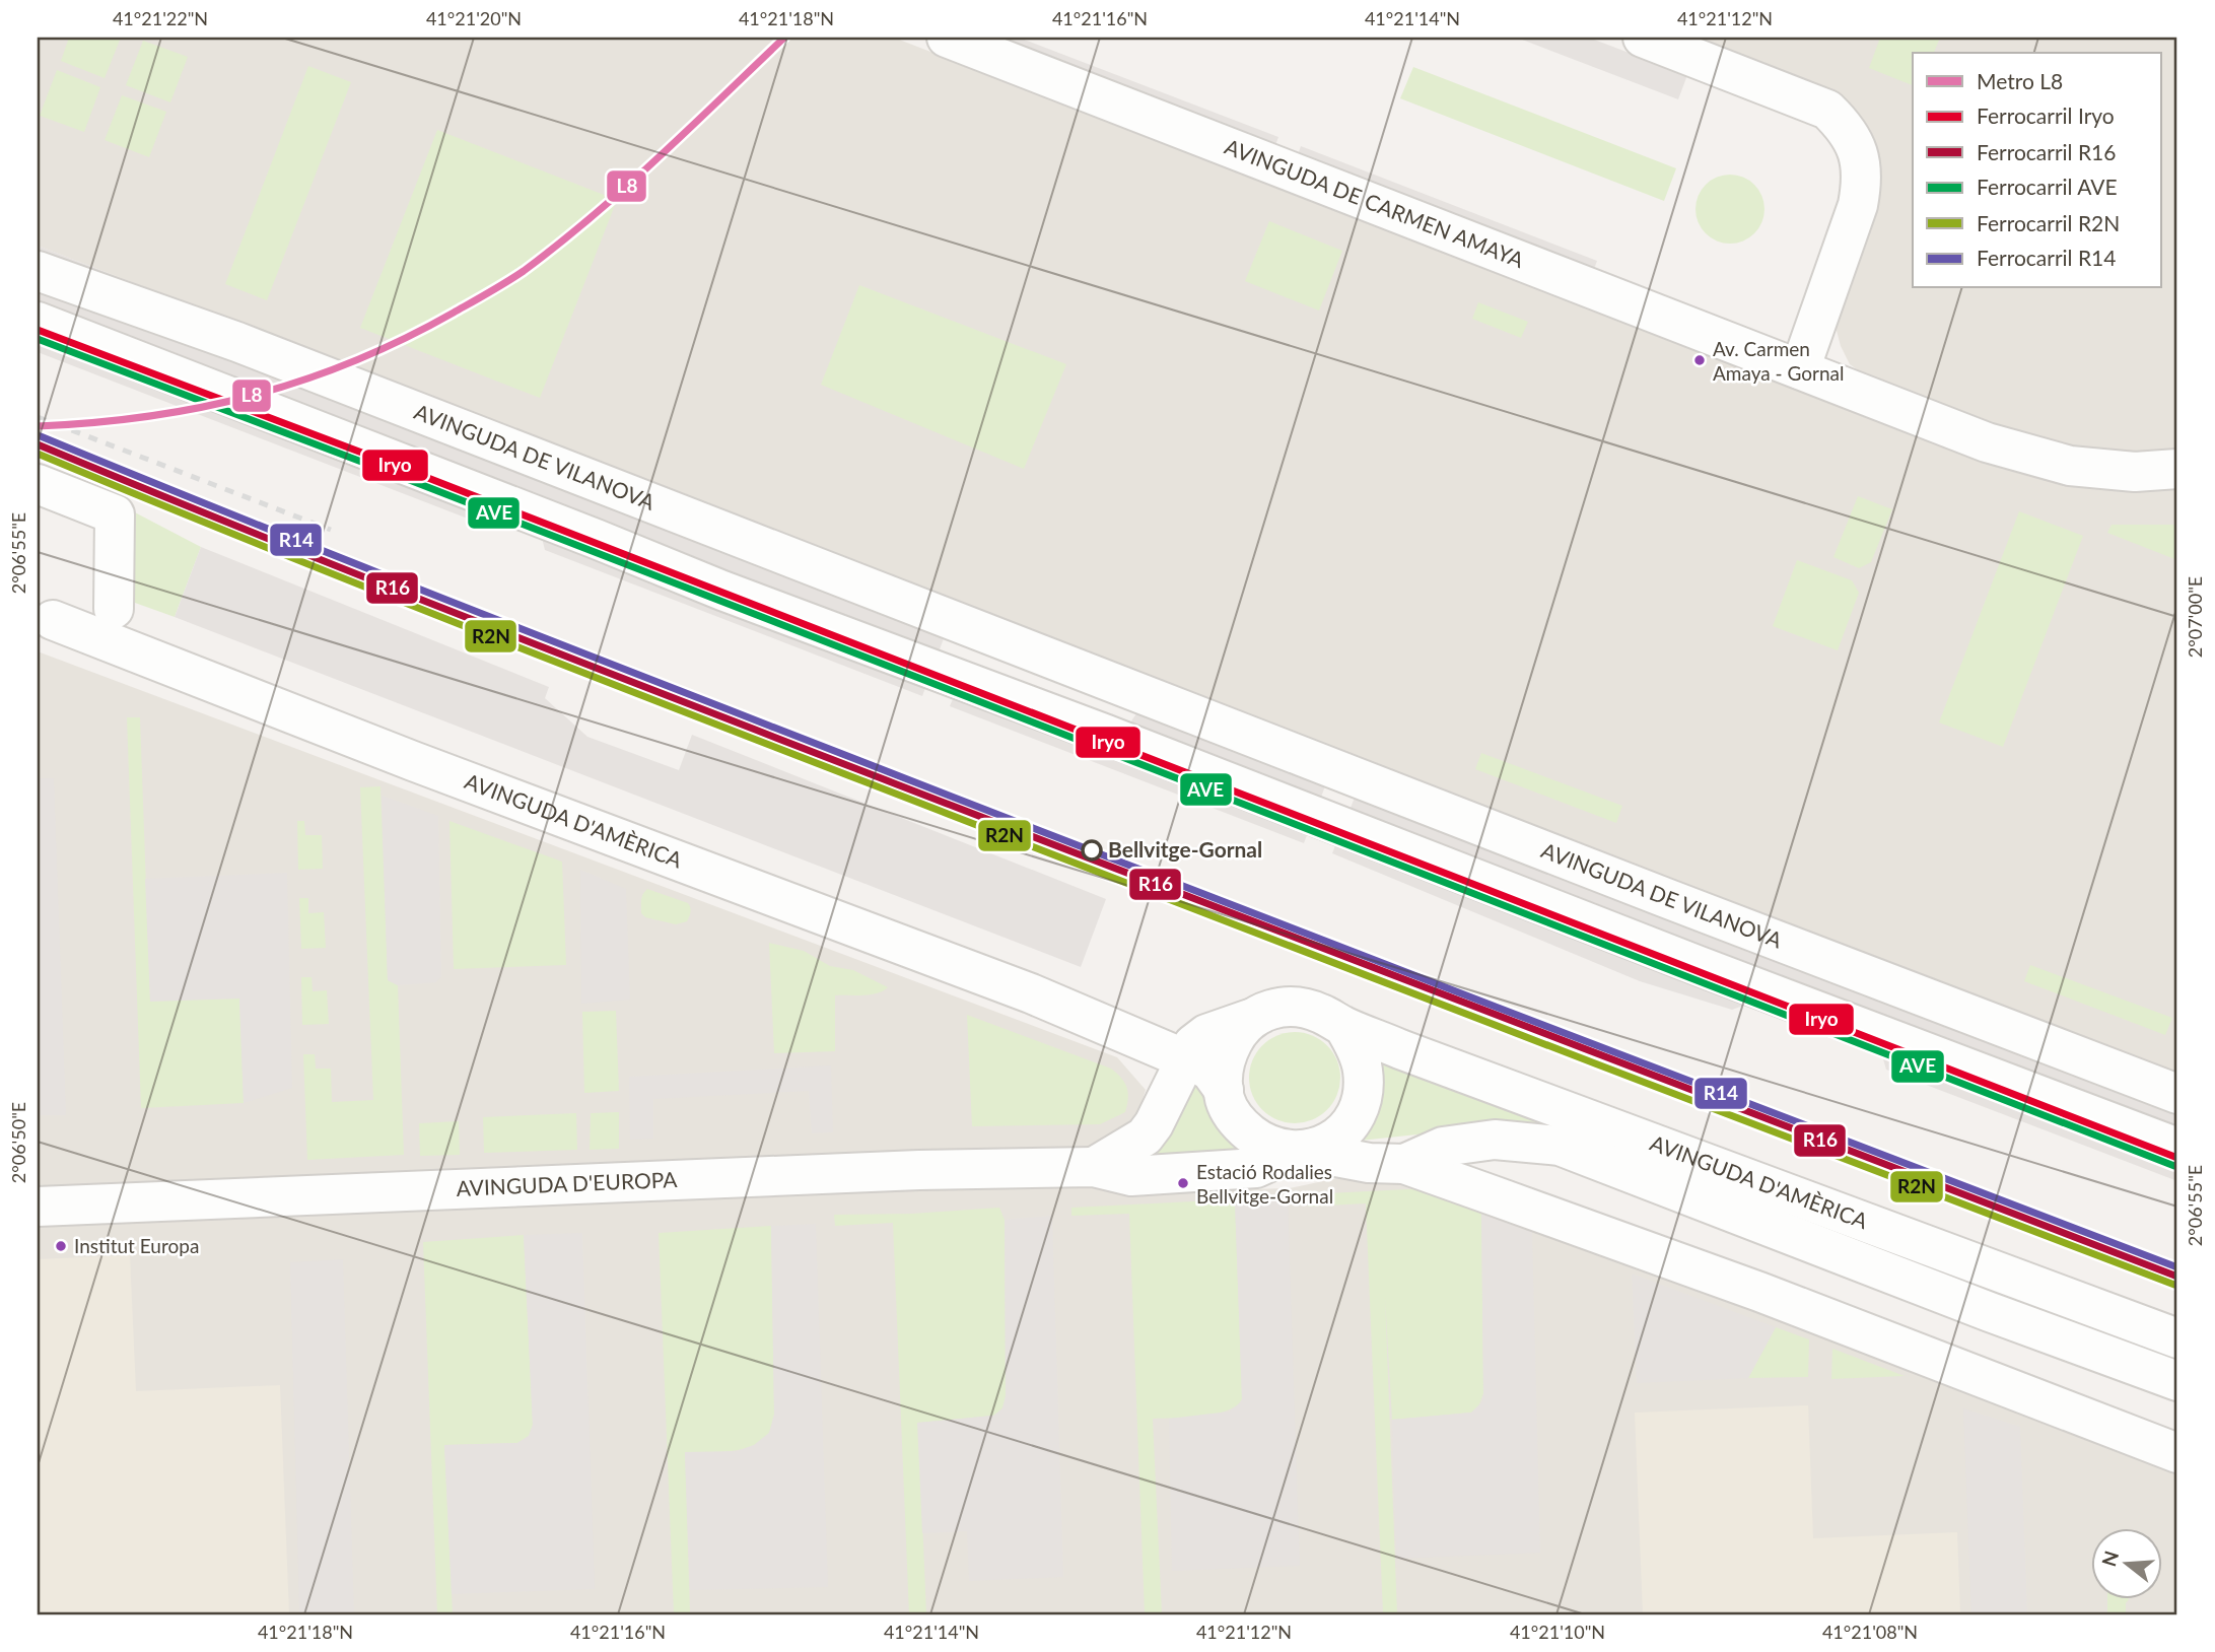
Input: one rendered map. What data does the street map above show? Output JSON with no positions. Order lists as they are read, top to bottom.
{
  "streets": {
    "street": [
      "AVINGUDA DE CARMEN AMAYA",
      "AVINGUDA DE VILANOVA",
      "AVINGUDA D'AMÈRICA",
      "AVINGUDA D'EUROPA"
    ]
  },
  "crossings": [
    ["AVINGUDA D'AMÈRICA", "AVINGUDA D'EUROPA"]
  ],
  "places": [
    "Av. Carmen Amaya - Gornal",
    "Bellvitge-Gornal",
    "Estació Rodalies Bellvitge-Gornal",
    "Institut Europa"
  ],
  "lines": [
    "metro line L8",
    "rail line Iryo",
    "rail line AVE",
    "rail line R14",
    "rail line R16",
    "rail line R2N"
  ],
  "legend": [
    "Metro L8",
    "Ferrocarril Iryo",
    "Ferrocarril R16",
    "Ferrocarril AVE",
    "Ferrocarril R2N",
    "Ferrocarril R14"
  ],
  "north": "left",
  "coordinates": [
    "41°21'22\"N",
    "41°21'20\"N",
    "41°21'18\"N",
    "41°21'16\"N",
    "41°21'14\"N",
    "41°21'12\"N",
    "2°06'55\"E",
    "2°07'00\"E",
    "2°06'50\"E",
    "41°21'10\"N",
    "41°21'08\"N"
  ]
}
